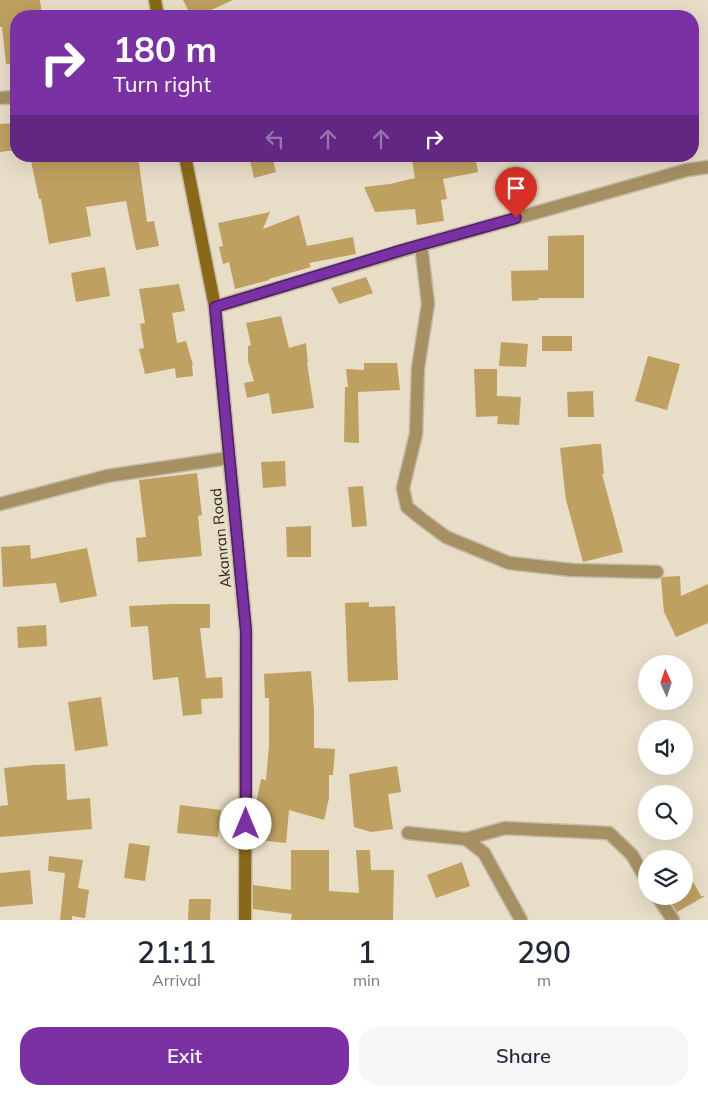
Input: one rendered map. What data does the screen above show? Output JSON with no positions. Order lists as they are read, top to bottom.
{
  "streets": {
    "main road": ["Akanran Road"]
  },
  "north": "top",
  "page": {
    "turn": ["180 m", "Turn right"],
    "eta": [
      "21:11",
      "Arrival",
      "1",
      "min",
      "290",
      "m"
    ],
    "buttons": ["Exit", "Share"]
  }
}
